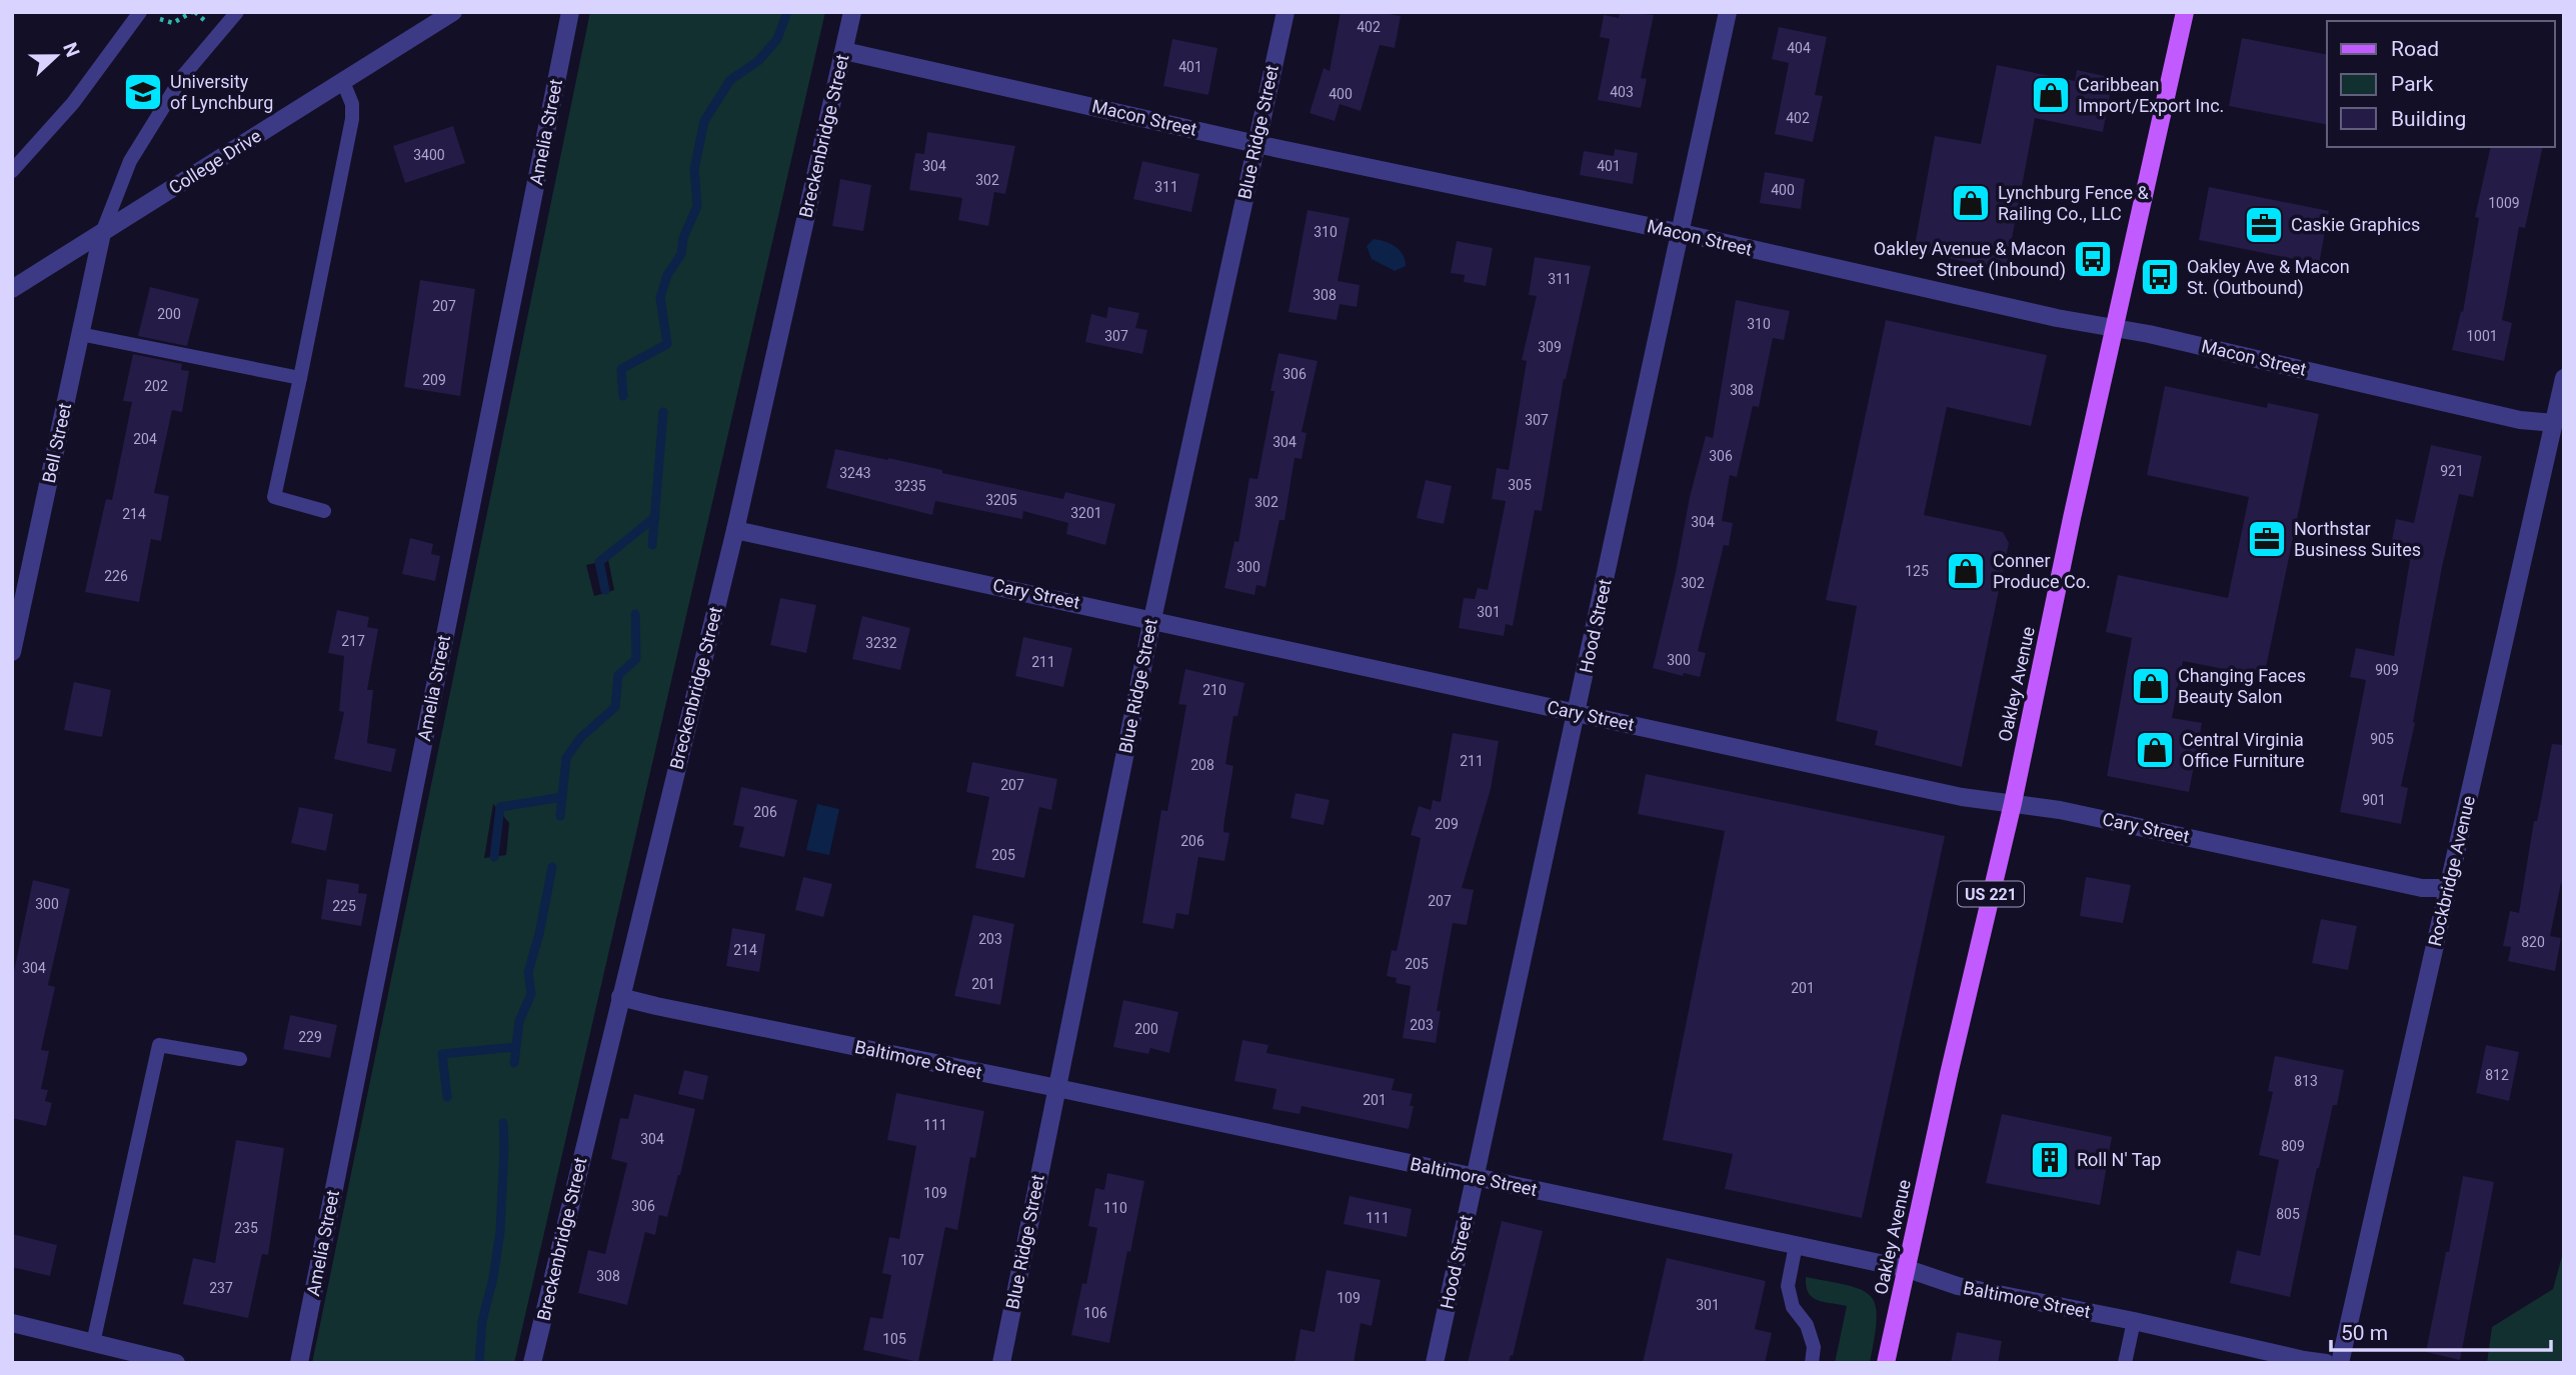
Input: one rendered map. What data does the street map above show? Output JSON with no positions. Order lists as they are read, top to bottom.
{
  "streets": {
    "main road": ["Oakley Avenue", "US 221"],
    "street": [
      "Macon Street",
      "Amelia Street",
      "Blue Ridge Street",
      "Breckenbridge Street",
      "College Drive",
      "Bell Street",
      "Cary Street",
      "Hood Street",
      "Rockbridge Avenue",
      "Baltimore Street"
    ]
  },
  "crossings": [
    ["Macon Street", "Blue Ridge Street"],
    ["Macon Street", "Breckenbridge Street"],
    ["Macon Street", "Hood Street"],
    ["Macon Street", "Oakley Avenue"],
    ["Macon Street", "Rockbridge Avenue"],
    ["Blue Ridge Street", "Cary Street"],
    ["Blue Ridge Street", "Baltimore Street"],
    ["Breckenbridge Street", "Cary Street"],
    ["Breckenbridge Street", "Baltimore Street"],
    ["College Drive", "Bell Street"],
    ["Cary Street", "Hood Street"],
    ["Cary Street", "Oakley Avenue"],
    ["Cary Street", "Rockbridge Avenue"],
    ["Hood Street", "Baltimore Street"],
    ["Oakley Avenue", "Baltimore Street"]
  ],
  "places": {
    "school or university": ["University of Lynchburg"],
    "shop": [
      "Caribbean Import/Export Inc.",
      "Lynchburg Fence & Railing Co., LLC",
      "Conner Produce Co.",
      "Changing Faces Beauty Salon",
      "Central Virginia Office Furniture"
    ],
    "office": ["Caskie Graphics", "Northstar Business Suites"],
    "bus stop": ["Oakley Avenue & Macon Street (Inbound)", "Oakley Ave & Macon St. (Outbound)"],
    "building": ["Roll N' Tap"]
  },
  "house_numbers": [
    "402",
    "404",
    "401",
    "403",
    "400",
    "402",
    "3400",
    "304",
    "401",
    "302",
    "311",
    "400",
    "1009",
    "310",
    "311",
    "308",
    "207",
    "200",
    "310",
    "307",
    "1001",
    "309",
    "306",
    "209",
    "202",
    "308",
    "307",
    "204",
    "304",
    "306",
    "921",
    "3243",
    "305",
    "3235",
    "3205",
    "302",
    "3201",
    "214",
    "304",
    "300",
    "125",
    "226",
    "302",
    "301",
    "217",
    "3232",
    "300",
    "211",
    "909",
    "210",
    "905",
    "211",
    "208",
    "207",
    "901",
    "206",
    "209",
    "206",
    "205",
    "207",
    "300",
    "225",
    "203",
    "820",
    "214",
    "205",
    "304",
    "201",
    "201",
    "203",
    "200",
    "229",
    "812",
    "813",
    "201",
    "111",
    "304",
    "809",
    "109",
    "306",
    "110",
    "805",
    "111",
    "235",
    "107",
    "308",
    "237",
    "109",
    "301",
    "106",
    "105"
  ],
  "legend": ["Road", "Park", "Building"],
  "scale_bar": "50 m",
  "north": "right"
}
